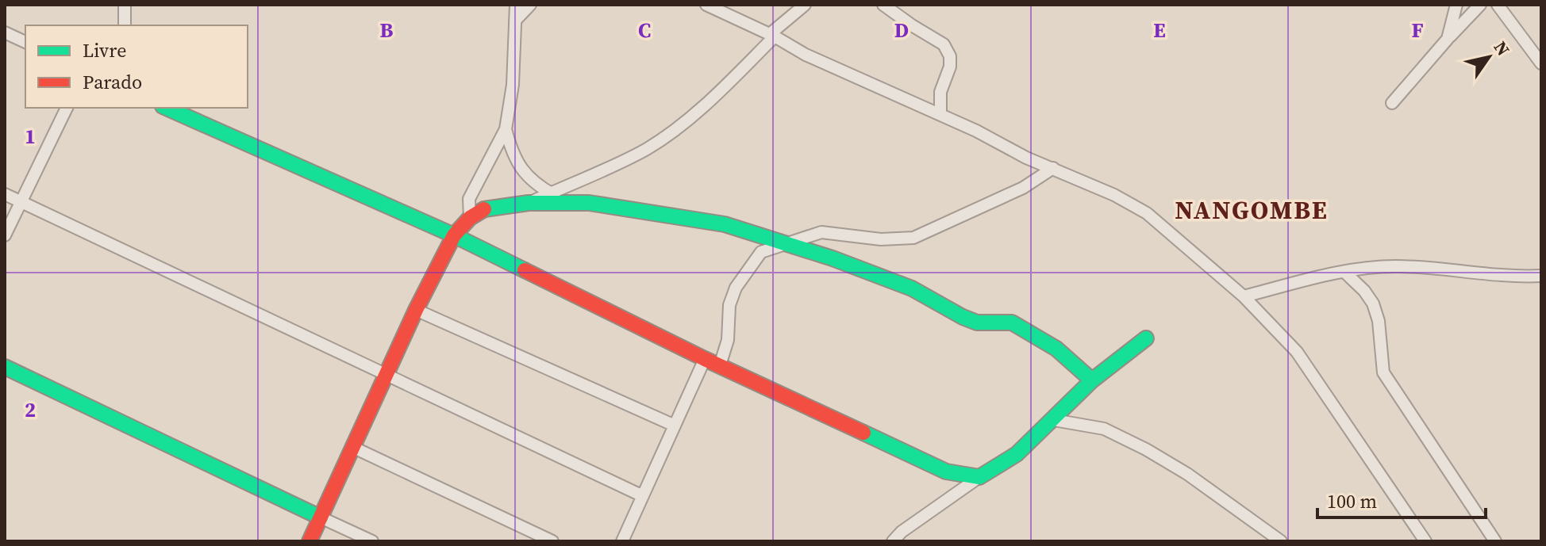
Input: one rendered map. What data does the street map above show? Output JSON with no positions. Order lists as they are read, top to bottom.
{
  "districts": ["NANGOMBE"],
  "legend": ["Livre", "Parado"],
  "scale_bar": "100 m",
  "north": "top right",
  "grid": {
    "columns": [
      "B",
      "C",
      "D",
      "E",
      "F"
    ],
    "rows": ["1", "2"]
  }
}
